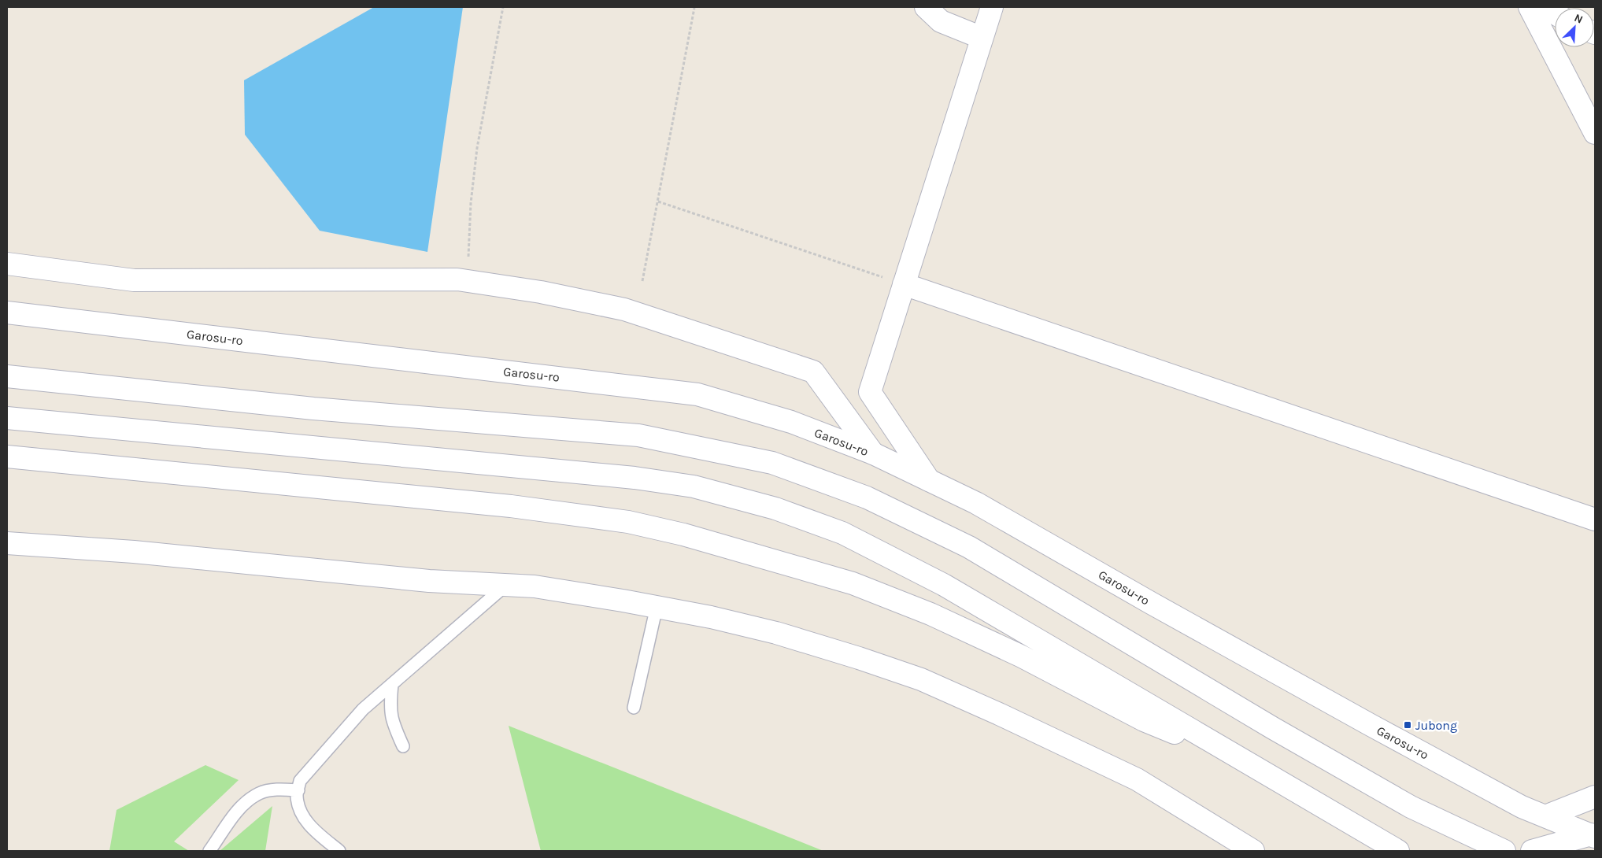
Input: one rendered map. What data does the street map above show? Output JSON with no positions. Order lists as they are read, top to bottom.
{
  "streets": {
    "main road": ["Garosu-ro"]
  },
  "places": {
    "transit": ["Jubong"]
  },
  "north": "top right"
}
